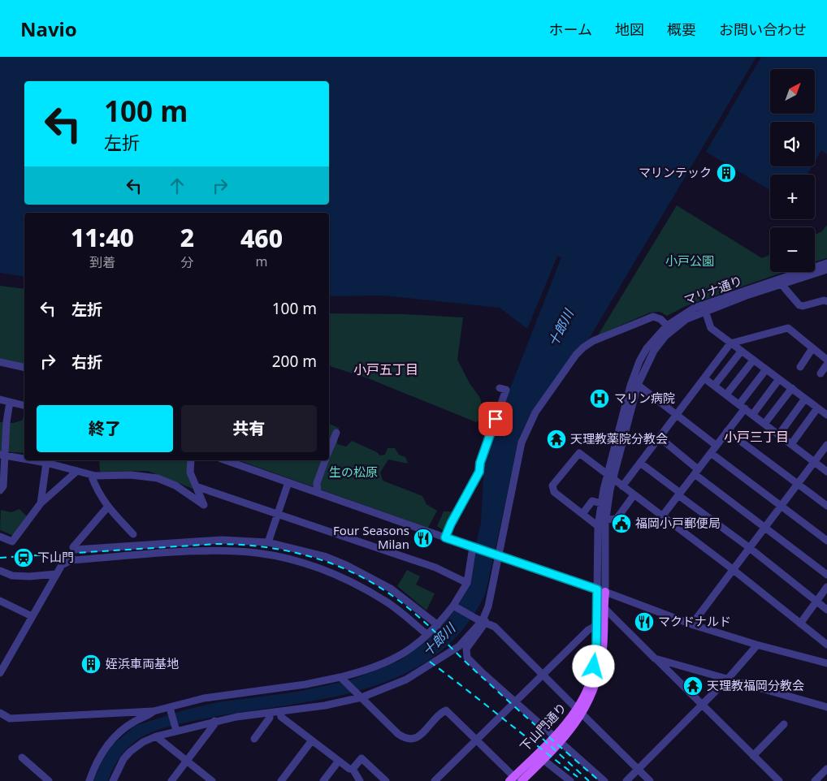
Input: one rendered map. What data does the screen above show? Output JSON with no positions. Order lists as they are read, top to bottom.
{
  "streets": {
    "main road": ["下山門通り"],
    "street": ["マリナ通り"]
  },
  "crossings": [
    ["マリナ通り", "下山門通り"]
  ],
  "districts": ["小戸五丁目", "小戸三丁目"],
  "water": ["十郎川"],
  "parks": ["小戸公園", "生の松原"],
  "places": {
    "building": ["マリンテック", "姪浜車両基地"],
    "hospital": ["マリン病院"],
    "temple": ["天理教薬院分教会", "天理教福岡分教会"],
    "public building": ["福岡小戸郵便局"],
    "restaurant": ["Four Seasons Milan", "マクドナルド"],
    "station": ["下山門"]
  },
  "north": "top right",
  "page": {
    "header": "Navio",
    "nav": [
      "ホーム",
      "地図",
      "概要",
      "お問い合わせ"
    ],
    "map_buttons": ["+", "−"],
    "turn": ["100 m", "左折"],
    "eta": [
      "11:40",
      "到着",
      "2",
      "分",
      "460",
      "m"
    ],
    "list": [
      {
        "name": "左折",
        "value": "100 m"
      },
      {
        "name": "右折",
        "value": "200 m"
      }
    ],
    "buttons": ["終了", "共有"]
  }
}
